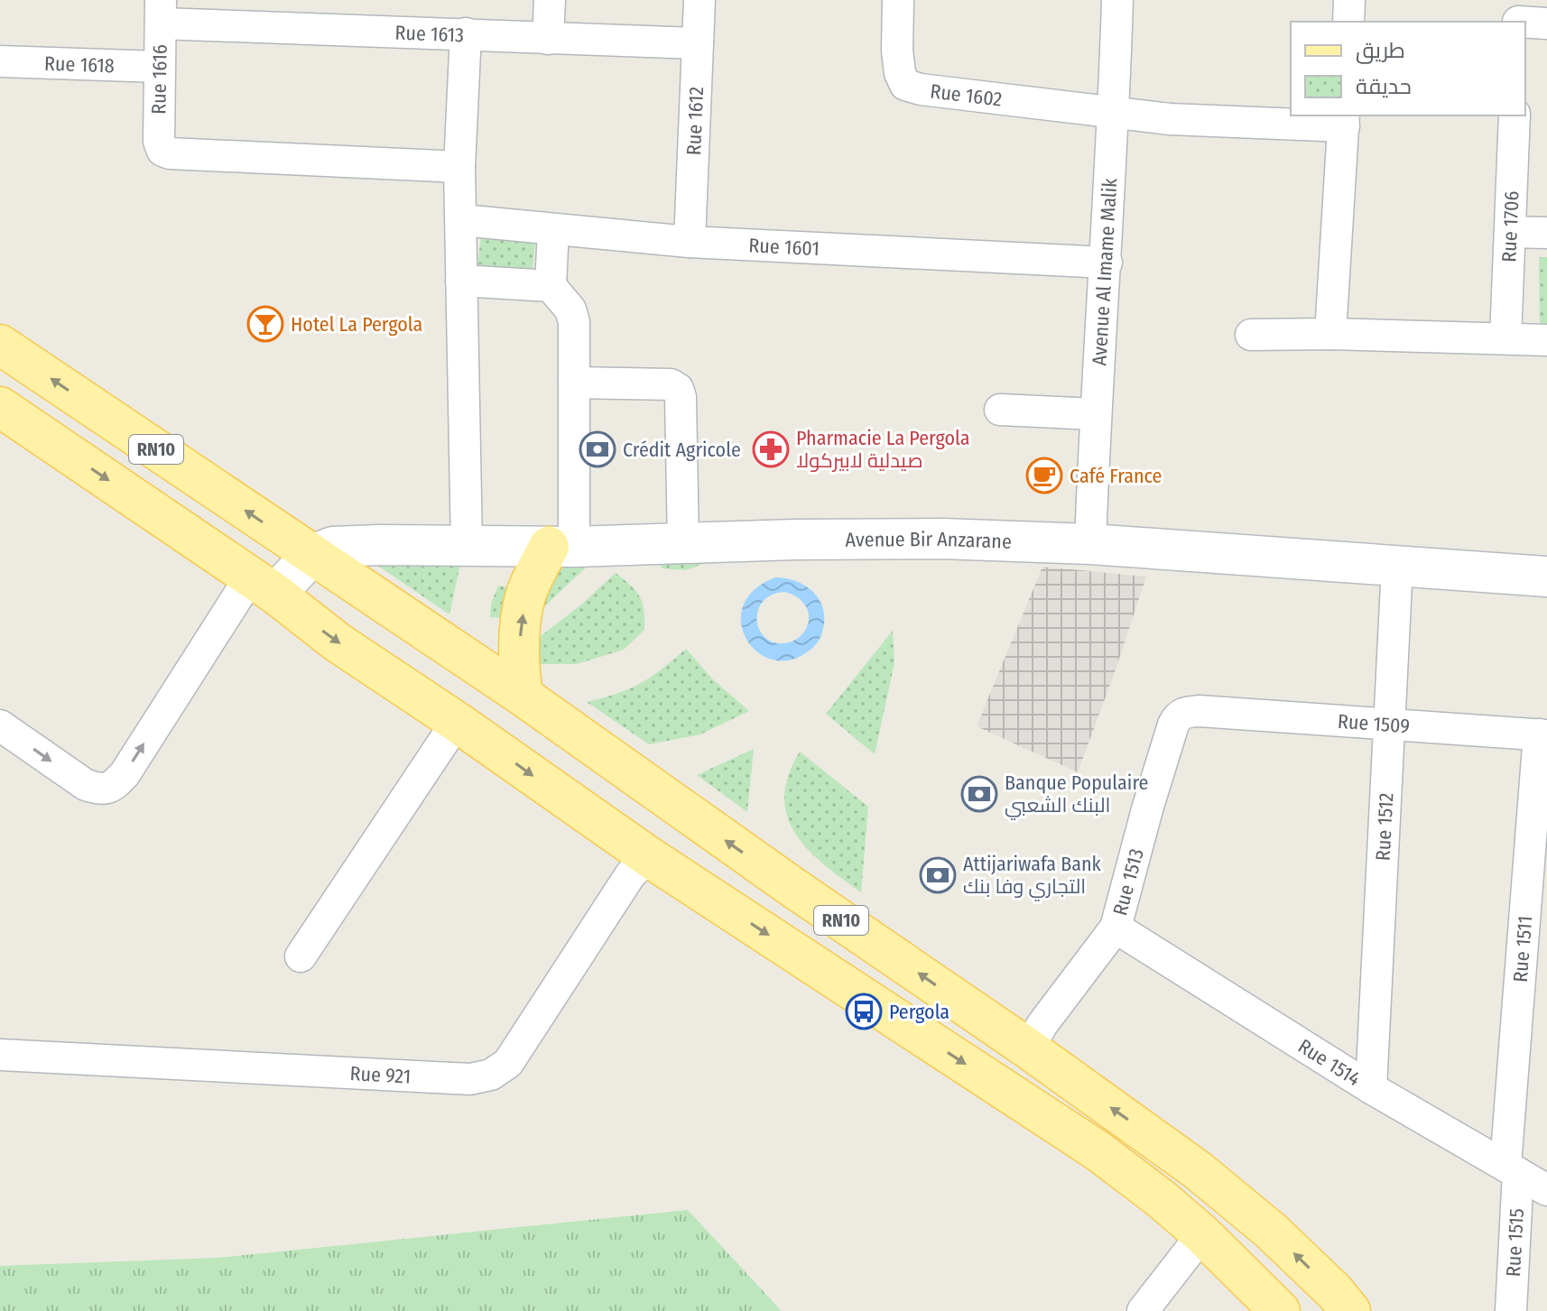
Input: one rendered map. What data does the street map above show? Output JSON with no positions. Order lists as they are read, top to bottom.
{
  "streets": {
    "main road": ["RN10"],
    "street": [
      "Rue 1613",
      "Rue 1618",
      "Rue 1616",
      "Rue 1602",
      "Rue 1612",
      "Rue 1706",
      "Rue 1601",
      "Avenue Al Imame Malik",
      "Avenue Bir Anzarane",
      "Rue 1509",
      "Rue 1512",
      "Rue 1513",
      "Rue 1511",
      "Rue 1514",
      "Rue 921",
      "Rue 1515"
    ]
  },
  "crossings": [
    ["Rue 1613", "Rue 1616"],
    ["Rue 1613", "Rue 1612"],
    ["Rue 1618", "Rue 1616"],
    ["Rue 1602", "Avenue Al Imame Malik"],
    ["Rue 1612", "Rue 1601"],
    ["Rue 1601", "Avenue Al Imame Malik"],
    ["Avenue Al Imame Malik", "Avenue Bir Anzarane"],
    ["RN10", "Avenue Bir Anzarane"],
    ["RN10", "Rue 1513"],
    ["RN10", "Rue 921"],
    ["Avenue Bir Anzarane", "Rue 1512"],
    ["Rue 1509", "Rue 1512"],
    ["Rue 1509", "Rue 1513"],
    ["Rue 1509", "Rue 1511"],
    ["Rue 1512", "Rue 1514"],
    ["Rue 1513", "Rue 1514"],
    ["Rue 1511", "Rue 1514"],
    ["Rue 1511", "Rue 1515"],
    ["Rue 1514", "Rue 1515"]
  ],
  "places": {
    "bar": ["Hotel La Pergola"],
    "bank": ["Crédit Agricole", "Banque Populaire البنك الشعبي", "Attijariwafa Bank التجاري وفا بنك"],
    "pharmacy": ["Pharmacie La Pergola صيدلية لابيركولا"],
    "cafe": ["Café France"],
    "bus stop": ["Pergola"]
  },
  "legend": ["طريق", "حديقة"]
}
